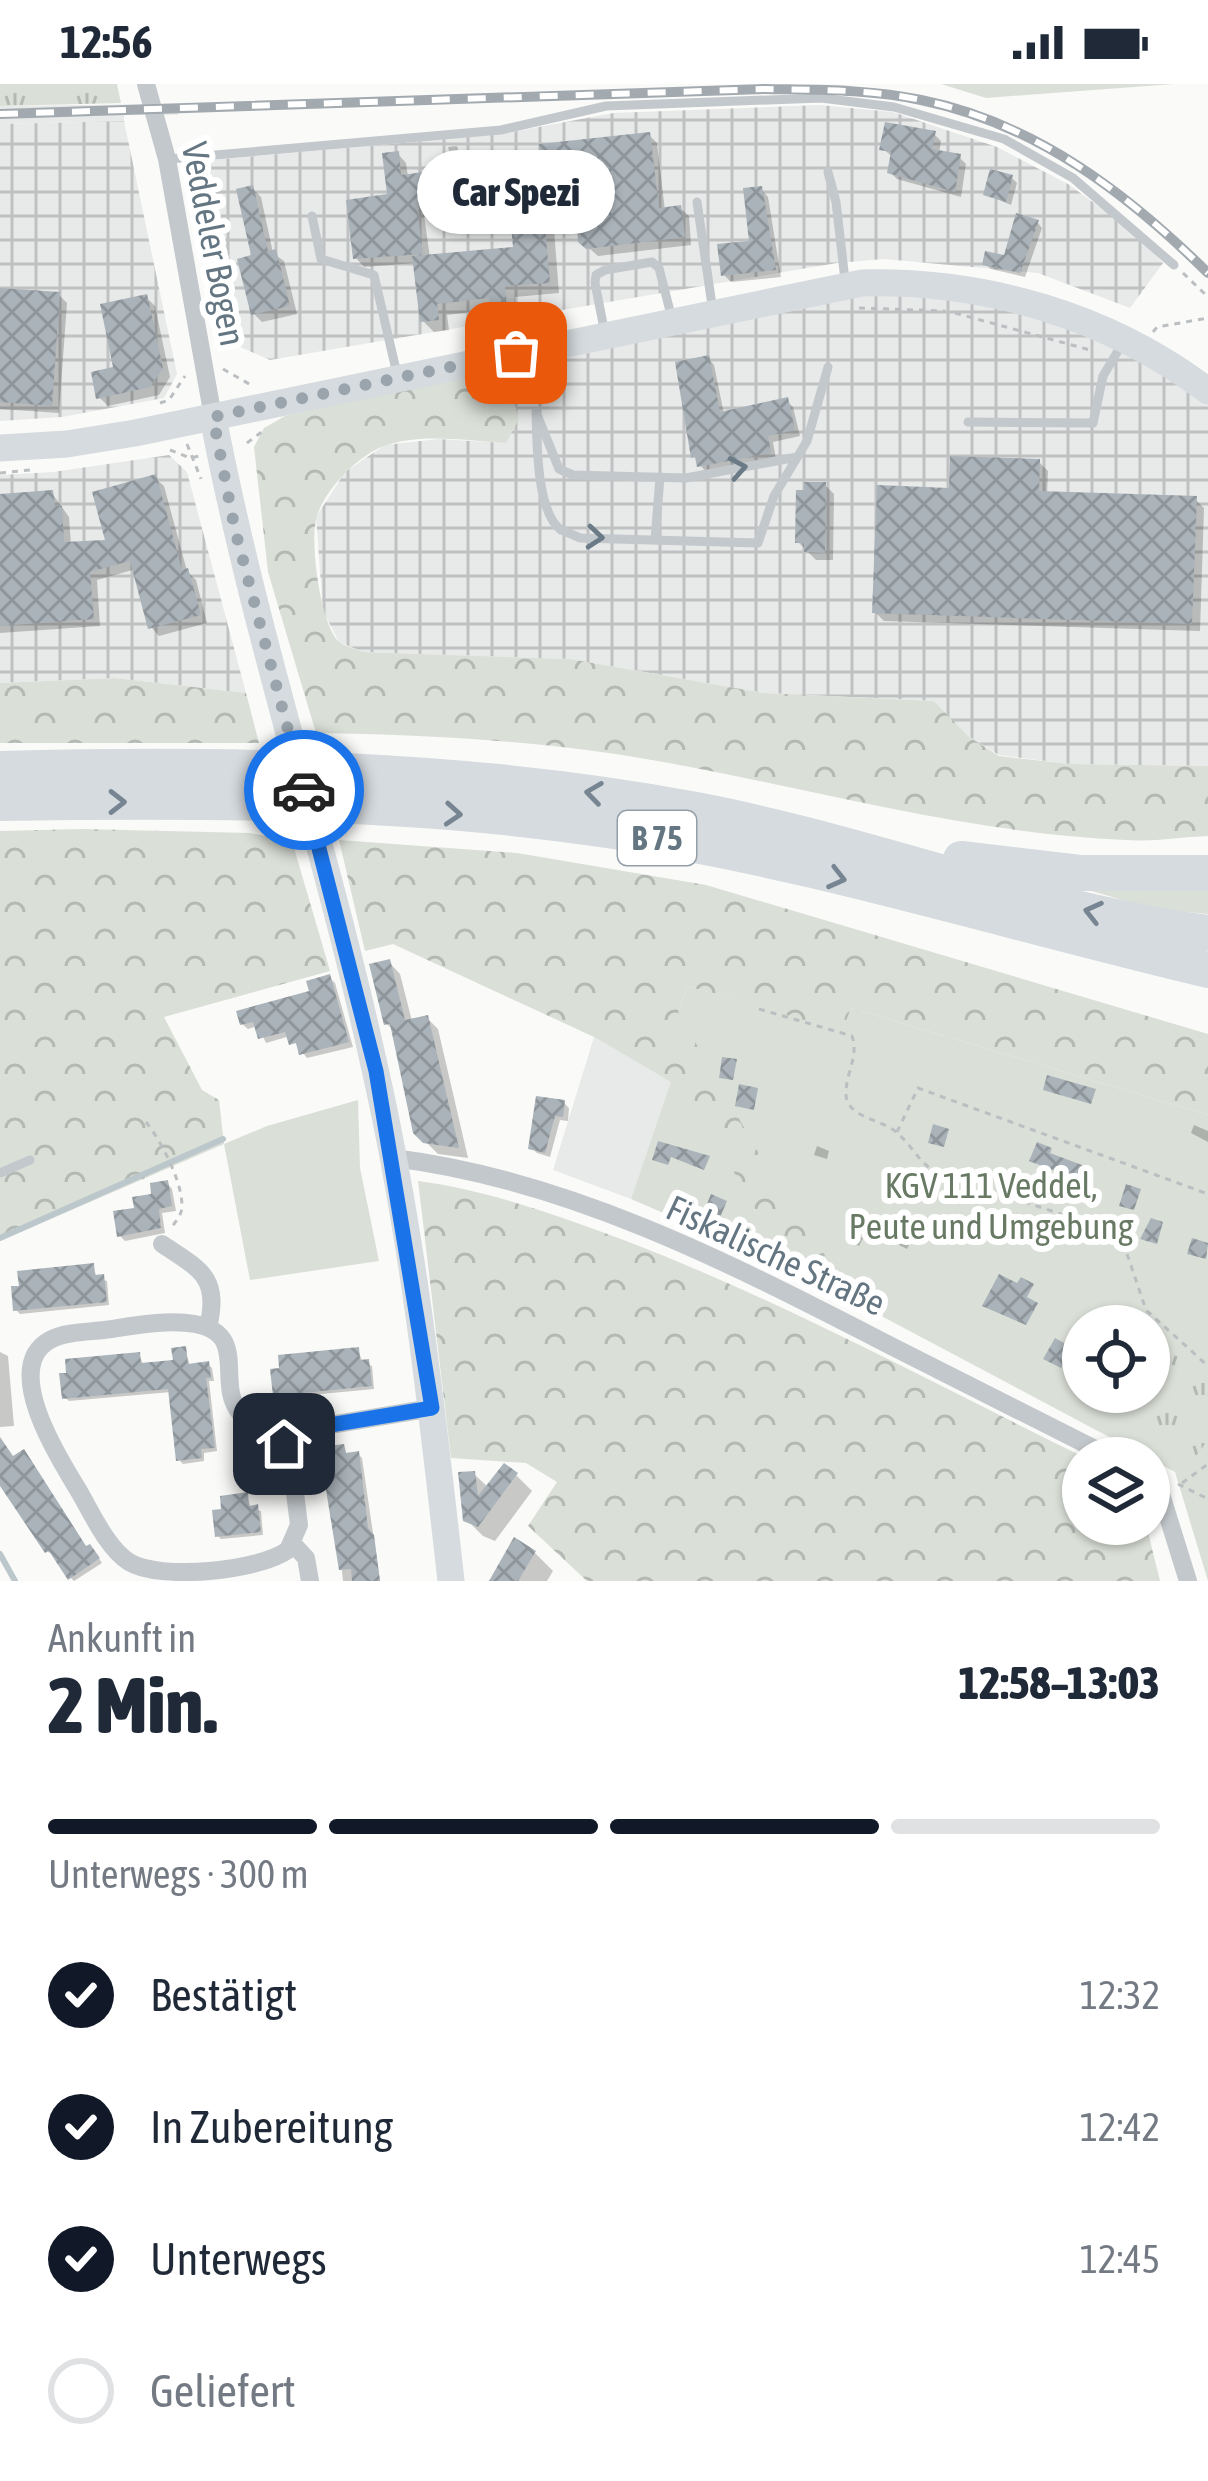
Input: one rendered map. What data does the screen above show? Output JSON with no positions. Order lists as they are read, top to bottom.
{
  "streets": {
    "highway": ["B 75"],
    "street": ["Veddeler Bogen", "Fiskalische Straße"]
  },
  "parks": ["KGV 111 Veddel, Peute und Umgebung"],
  "places": ["Car Spezi"],
  "page": {
    "status": "12:56",
    "bubble": "Car Spezi",
    "heading": ["2 Min.", "Ankunft in", "12:58–13:03"],
    "bar": "Unterwegs · 300 m",
    "list": [
      ["Bestätigt", "12:32"],
      ["In Zubereitung", "12:42"],
      ["Unterwegs", "12:45"],
      "Geliefert"
    ]
  }
}
